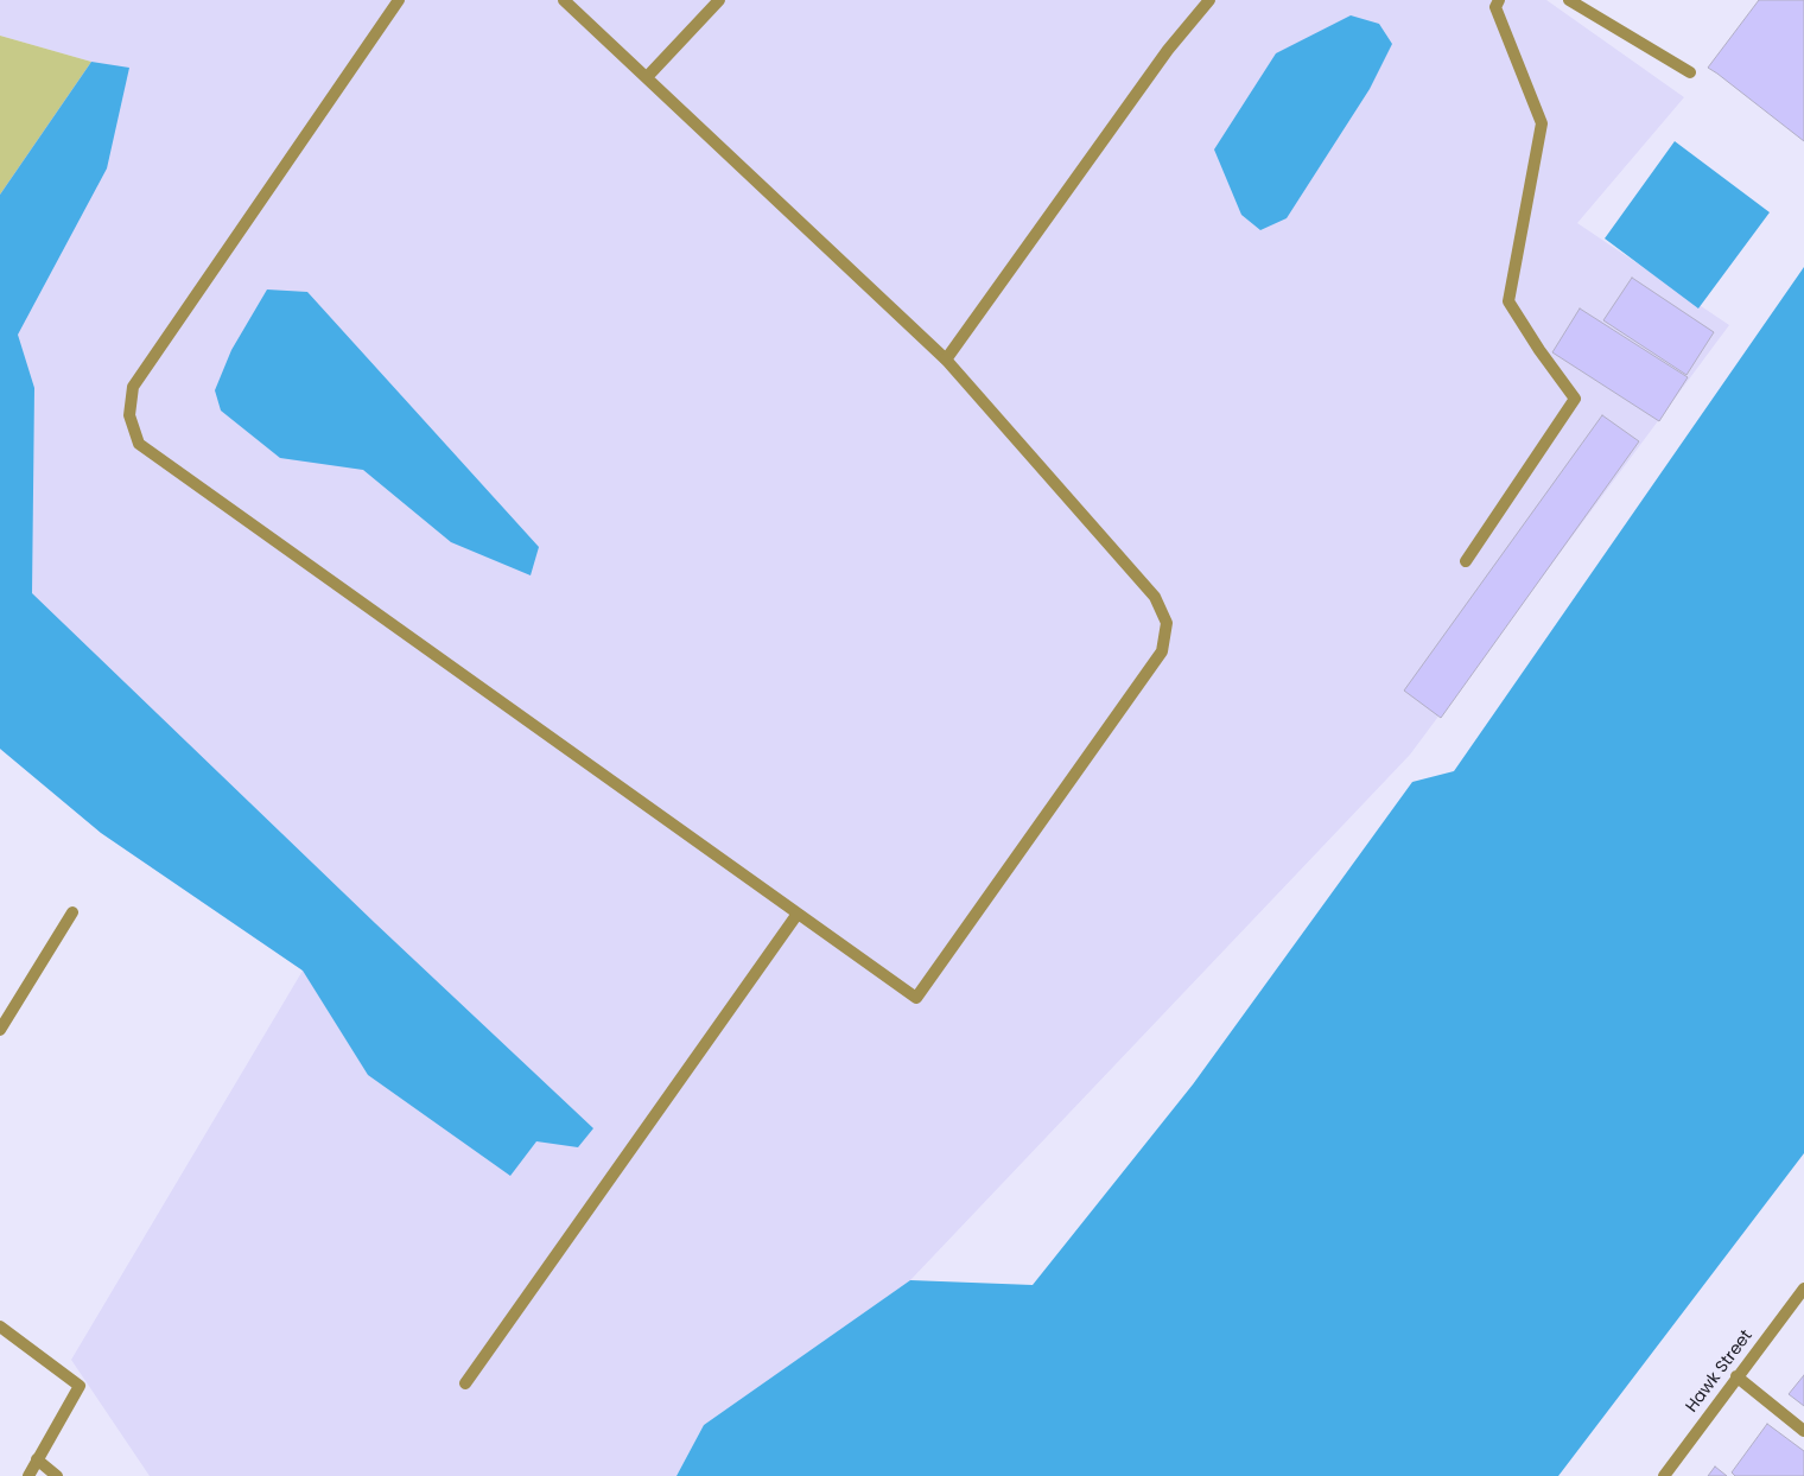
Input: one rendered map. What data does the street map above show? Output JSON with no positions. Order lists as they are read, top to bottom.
{
  "streets": {
    "street": ["Hawk Street"]
  }
}
